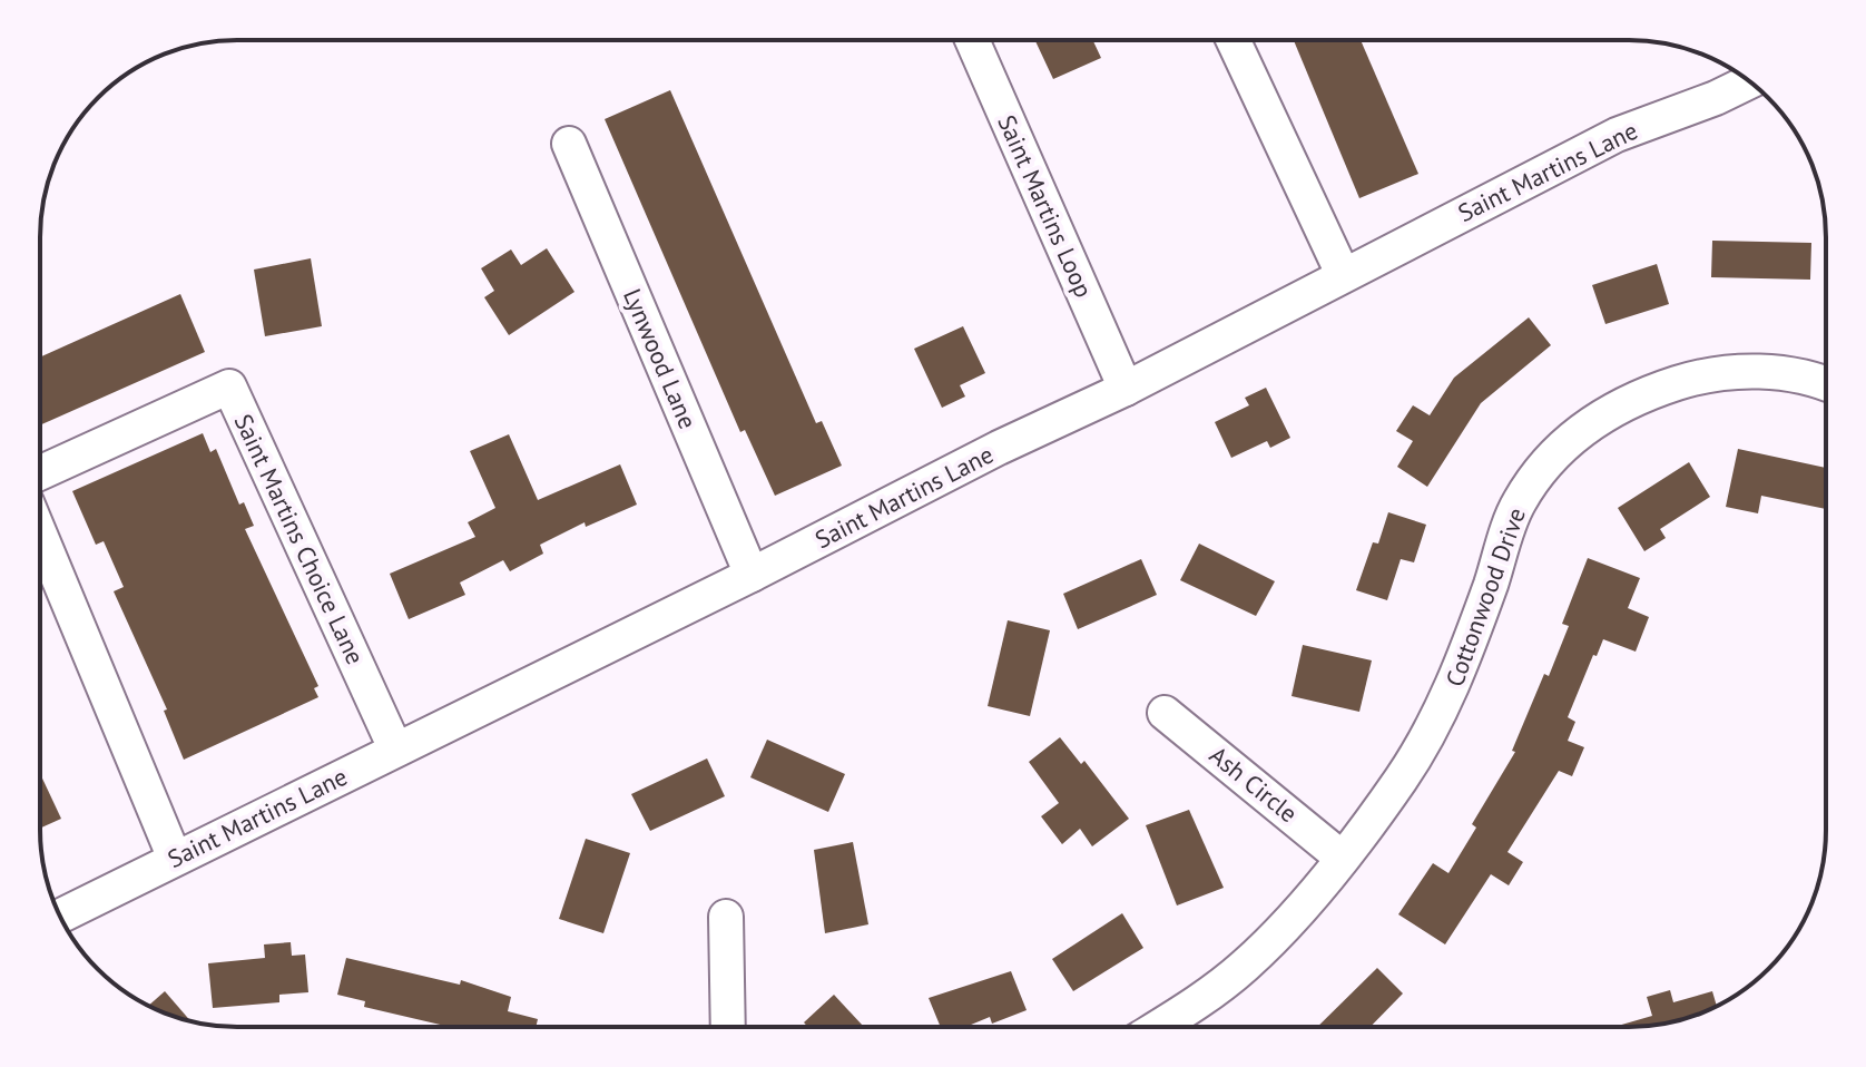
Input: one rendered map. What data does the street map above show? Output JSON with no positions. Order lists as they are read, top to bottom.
{
  "streets": {
    "street": [
      "Saint Martins Lane",
      "Saint Martins Loop",
      "Lynwood Lane",
      "Saint Martins Choice Lane",
      "Cottonwood Drive",
      "Ash Circle"
    ]
  },
  "crossings": [
    ["Saint Martins Lane", "Saint Martins Loop"],
    ["Saint Martins Lane", "Lynwood Lane"],
    ["Saint Martins Lane", "Saint Martins Choice Lane"],
    ["Cottonwood Drive", "Ash Circle"]
  ]
}
